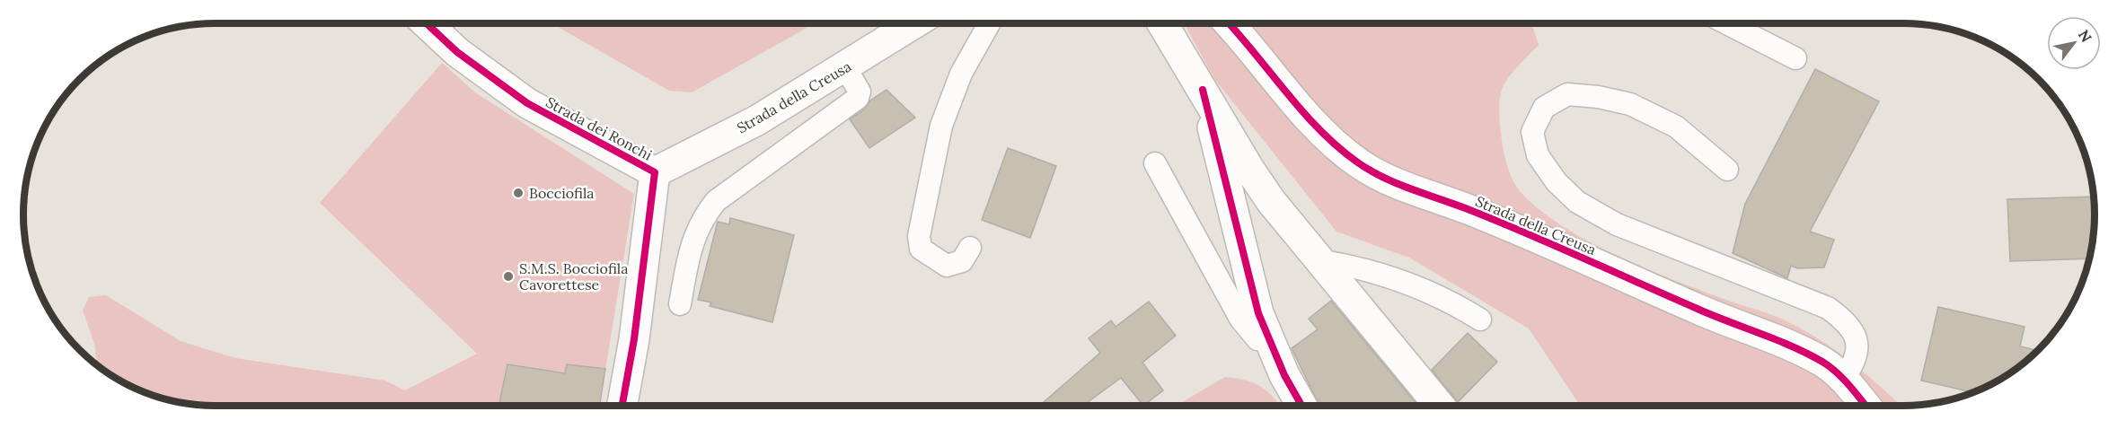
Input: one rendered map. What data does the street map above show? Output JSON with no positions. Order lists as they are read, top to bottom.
{
  "streets": {
    "street": ["Strada della Creusa", "Strada dei Ronchi"]
  },
  "crossings": [
    ["Strada della Creusa", "Strada dei Ronchi"]
  ],
  "places": ["Bocciofila", "S.M.S. Bocciofila Cavorettese"],
  "north": "top right"
}
